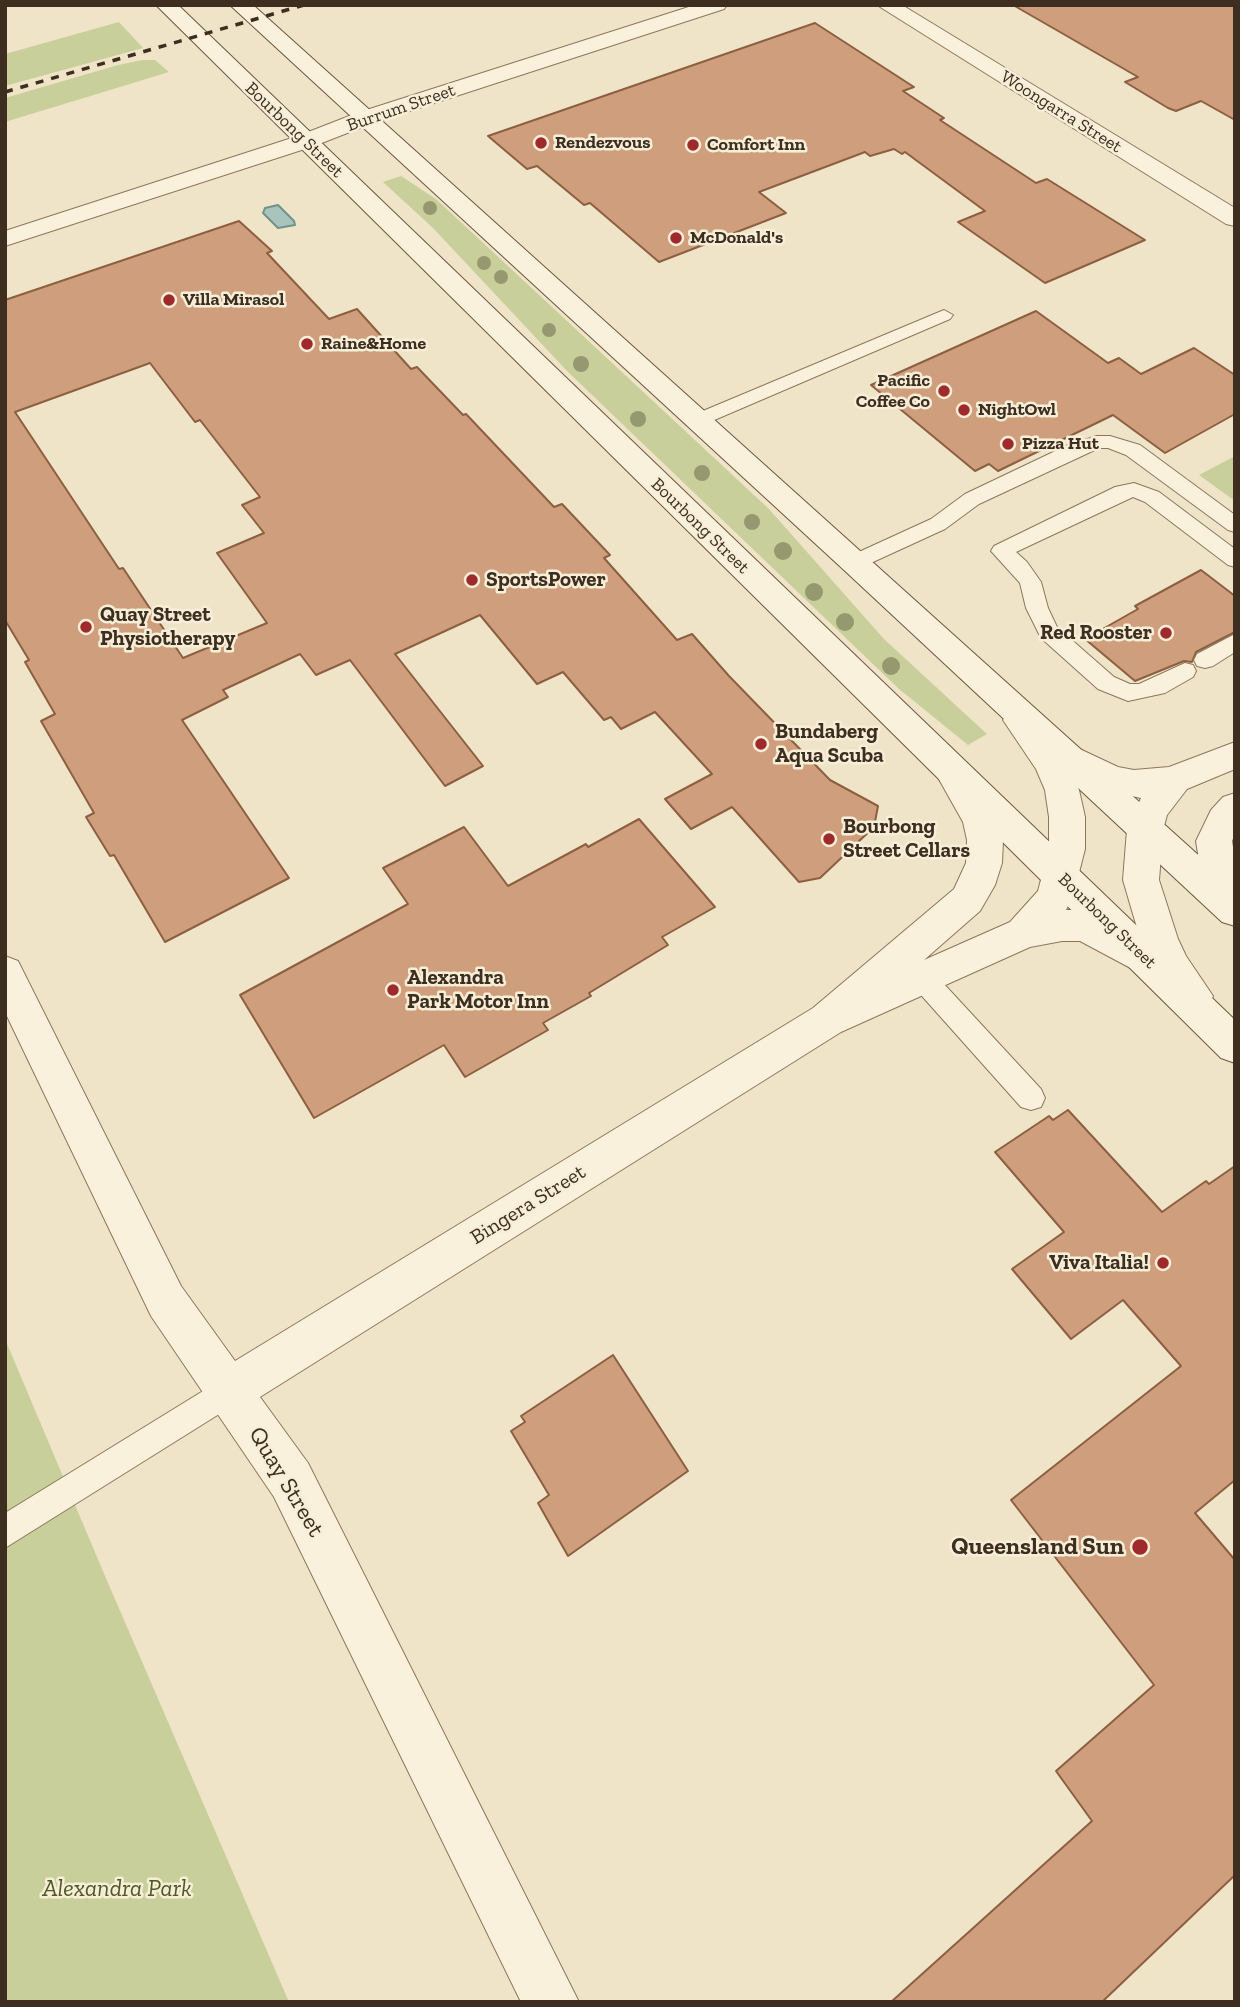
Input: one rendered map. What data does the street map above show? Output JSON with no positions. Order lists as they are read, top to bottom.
{
  "streets": {
    "street": [
      "Burrum Street",
      "Woongarra Street",
      "Bourbong Street",
      "Bingera Street",
      "Quay Street"
    ]
  },
  "crossings": [
    ["Burrum Street", "Bourbong Street"],
    ["Bourbong Street", "Bingera Street"],
    ["Bingera Street", "Quay Street"]
  ],
  "parks": ["Alexandra Park"],
  "places": [
    "Rendezvous",
    "Comfort Inn",
    "McDonald's",
    "Villa Mirasol",
    "Raine&Home",
    "Pacific Coffee Co",
    "NightOwl",
    "Pizza Hut",
    "SportsPower",
    "Quay Street Physiotherapy",
    "Red Rooster",
    "Bundaberg Aqua Scuba",
    "Bourbong Street Cellars",
    "Alexandra Park Motor Inn",
    "Viva Italia!",
    "Queensland Sun"
  ]
}
